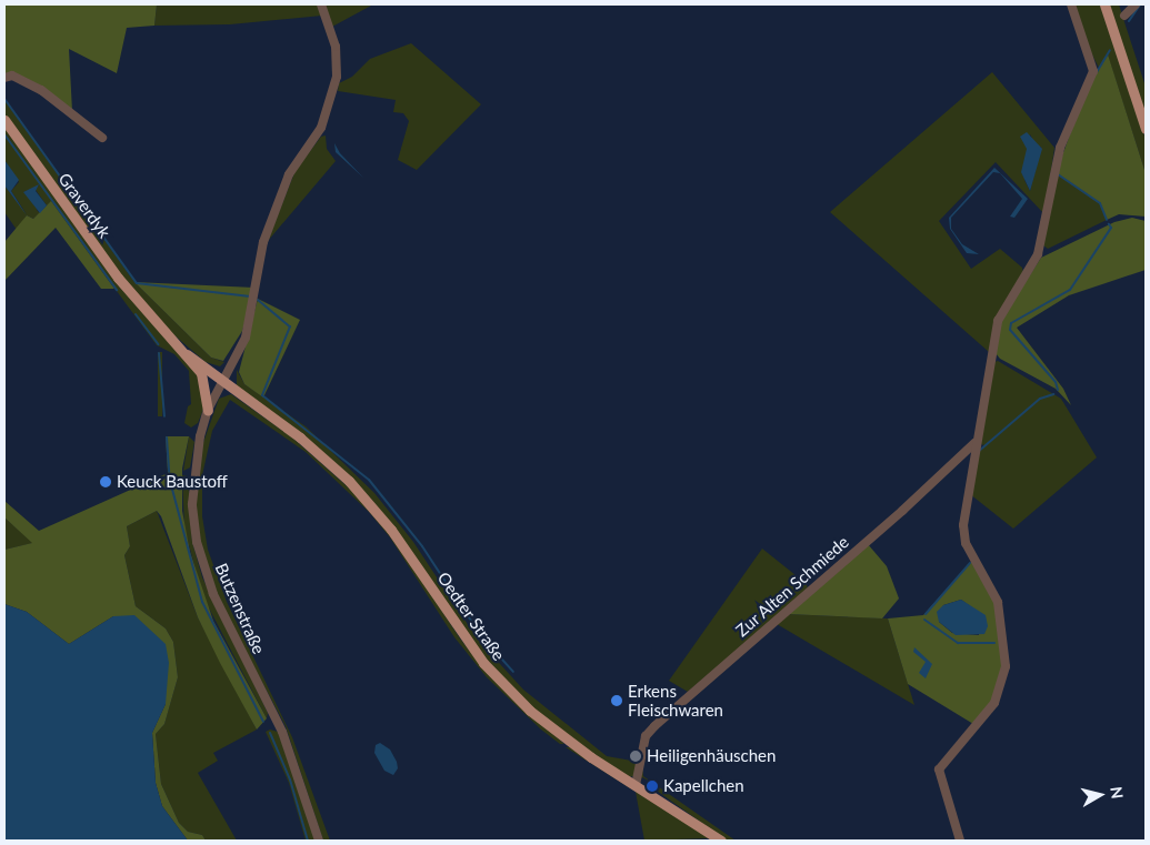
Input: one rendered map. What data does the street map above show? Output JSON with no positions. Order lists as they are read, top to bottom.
{
  "streets": {
    "main road": ["Graverdyk", "Oedter Straße"],
    "street": ["Zur Alten Schmiede", "Butzenstraße"]
  },
  "crossings": [
    ["Zur Alten Schmiede", "Oedter Straße"],
    ["Butzenstraße", "Oedter Straße"]
  ],
  "places": [
    "Keuck Baustoff",
    "Erkens Fleischwaren",
    "Heiligenhäuschen",
    "Kapellchen"
  ],
  "north": "right"
}
